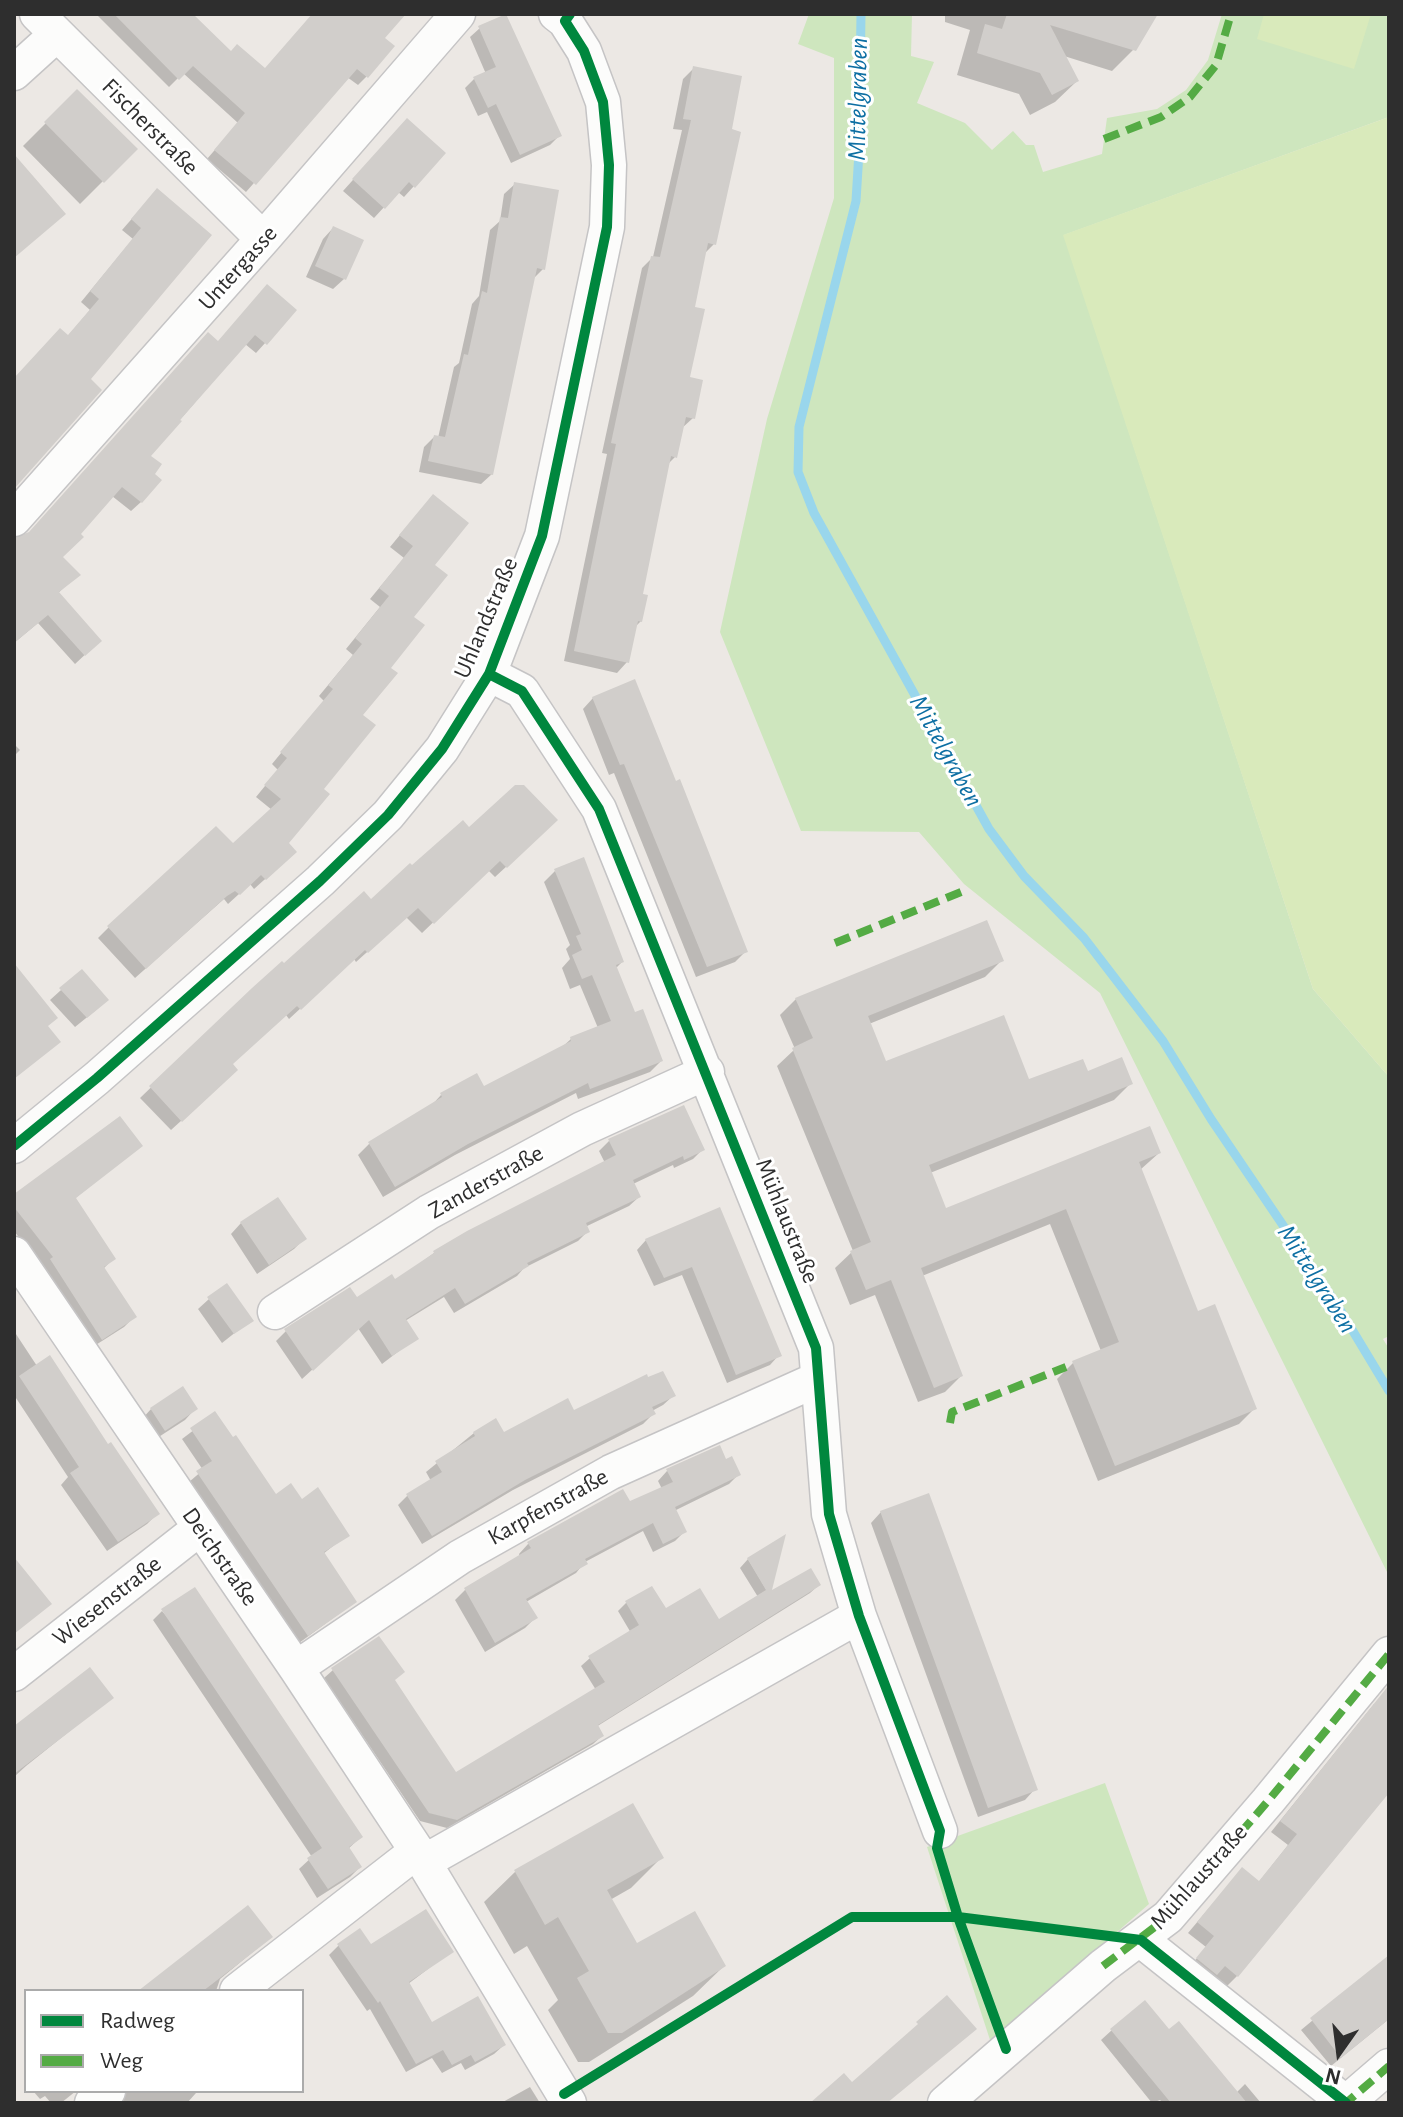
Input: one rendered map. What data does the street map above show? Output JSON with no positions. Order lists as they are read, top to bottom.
{
  "streets": {
    "street": [
      "Fischerstraße",
      "Untergasse",
      "Uhlandstraße",
      "Zanderstraße",
      "Mühlaustraße",
      "Karpfenstraße",
      "Deichstraße",
      "Wiesenstraße"
    ]
  },
  "crossings": [
    ["Fischerstraße", "Untergasse"],
    ["Uhlandstraße", "Mühlaustraße"],
    ["Zanderstraße", "Mühlaustraße"],
    ["Mühlaustraße", "Karpfenstraße"],
    ["Karpfenstraße", "Deichstraße"],
    ["Deichstraße", "Wiesenstraße"]
  ],
  "water": ["Mittelgraben"],
  "legend": ["Radweg", "Weg"],
  "north": "bottom"
}
